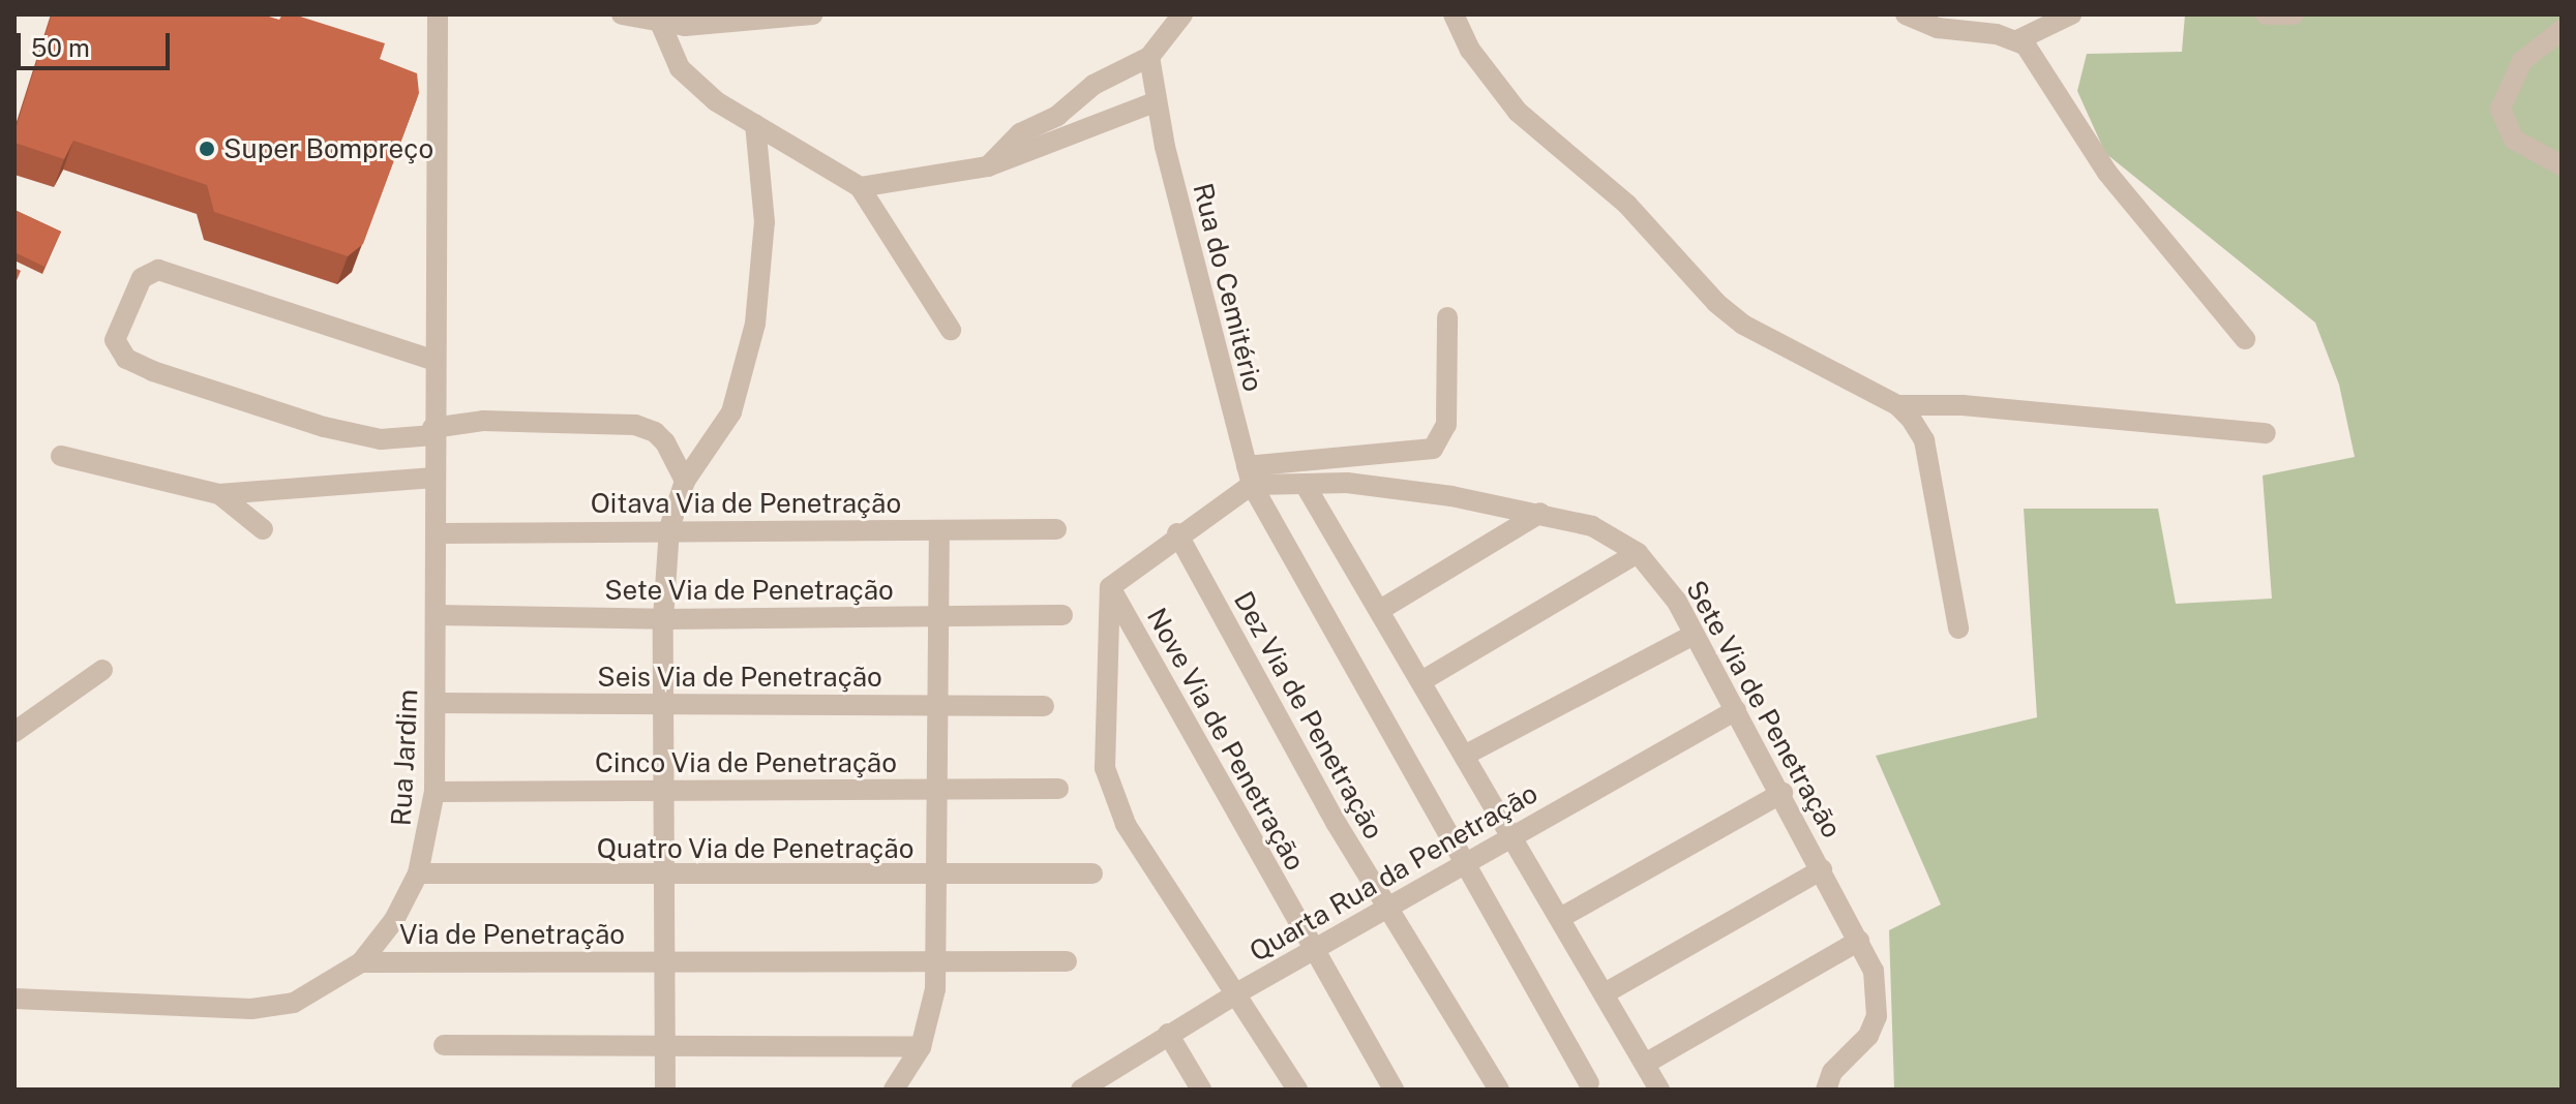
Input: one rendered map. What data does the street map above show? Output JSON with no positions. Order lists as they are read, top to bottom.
{
  "streets": {
    "street": [
      "Rua do Cemitério",
      "Oitava Via de Penetração",
      "Sete Via de Penetração",
      "Seis Via de Penetração",
      "Dez Via de Penetração",
      "Nove Via de Penetração",
      "Rua Jardim",
      "Cinco Via de Penetração",
      "Quatro Via de Penetração",
      "Quarta Rua da Penetração",
      "Via de Penetração"
    ]
  },
  "crossings": [
    ["Rua do Cemitério", "Sete Via de Penetração"],
    ["Rua do Cemitério", "Quarta Rua da Penetração"],
    ["Oitava Via de Penetração", "Rua Jardim"],
    ["Oitava Via de Penetração", "Via de Penetração"],
    ["Sete Via de Penetração", "Rua Jardim"],
    ["Sete Via de Penetração", "Quarta Rua da Penetração"],
    ["Sete Via de Penetração", "Via de Penetração"],
    ["Seis Via de Penetração", "Rua Jardim"],
    ["Seis Via de Penetração", "Via de Penetração"],
    ["Dez Via de Penetração", "Quarta Rua da Penetração"],
    ["Nove Via de Penetração", "Quarta Rua da Penetração"],
    ["Rua Jardim", "Cinco Via de Penetração"],
    ["Rua Jardim", "Quatro Via de Penetração"],
    ["Rua Jardim", "Via de Penetração"],
    ["Cinco Via de Penetração", "Via de Penetração"],
    ["Quatro Via de Penetração", "Via de Penetração"]
  ],
  "places": ["Super Bompreço"],
  "scale_bar": "50 m"
}
